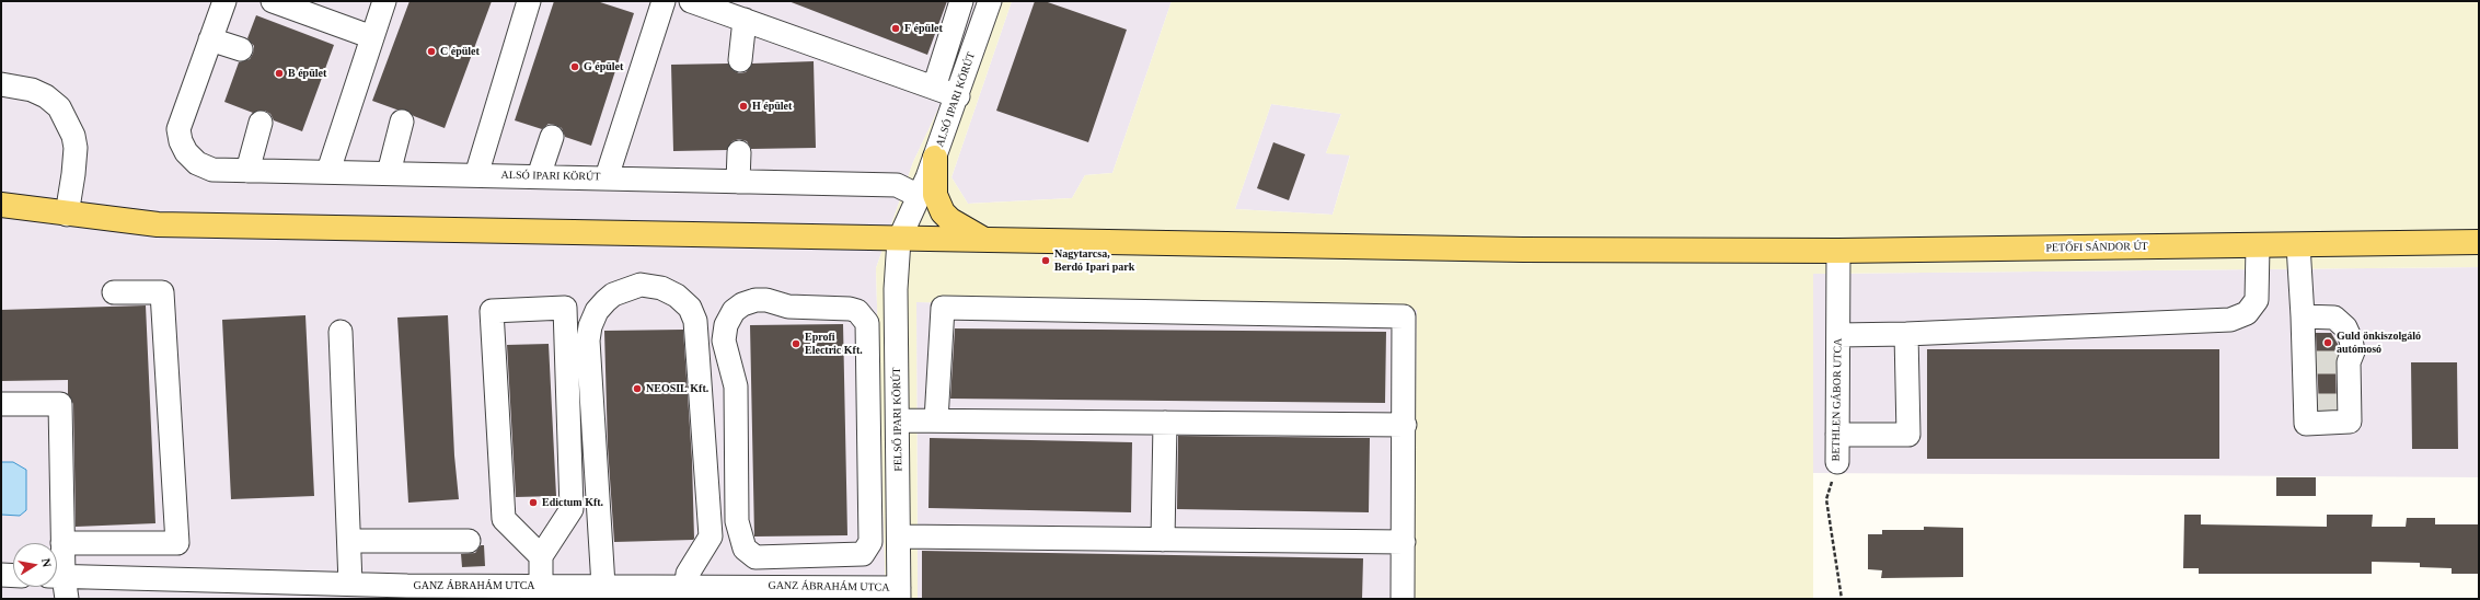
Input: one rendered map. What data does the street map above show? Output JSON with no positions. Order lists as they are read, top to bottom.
{
  "streets": {
    "main road": ["PETŐFI SÁNDOR ÚT"],
    "street": [
      "ALSÓ IPARI KÖRÚT",
      "BETHLEN GÁBOR UTCA",
      "FELSŐ IPARI KÖRÚT",
      "GANZ ÁBRAHÁM UTCA"
    ]
  },
  "crossings": [
    ["ALSÓ IPARI KÖRÚT", "PETŐFI SÁNDOR ÚT"],
    ["ALSÓ IPARI KÖRÚT", "FELSŐ IPARI KÖRÚT"],
    ["PETŐFI SÁNDOR ÚT", "BETHLEN GÁBOR UTCA"],
    ["PETŐFI SÁNDOR ÚT", "FELSŐ IPARI KÖRÚT"],
    ["FELSŐ IPARI KÖRÚT", "GANZ ÁBRAHÁM UTCA"]
  ],
  "places": [
    "F épület",
    "C épület",
    "G épület",
    "B épület",
    "H épület",
    "Nagytarcsa, Berdó Ipari park",
    "Guld önkiszolgáló autómosó",
    "Eprofi Electric Kft.",
    "NEOSIL Kft.",
    "Edictum Kft."
  ],
  "north": "right"
}
